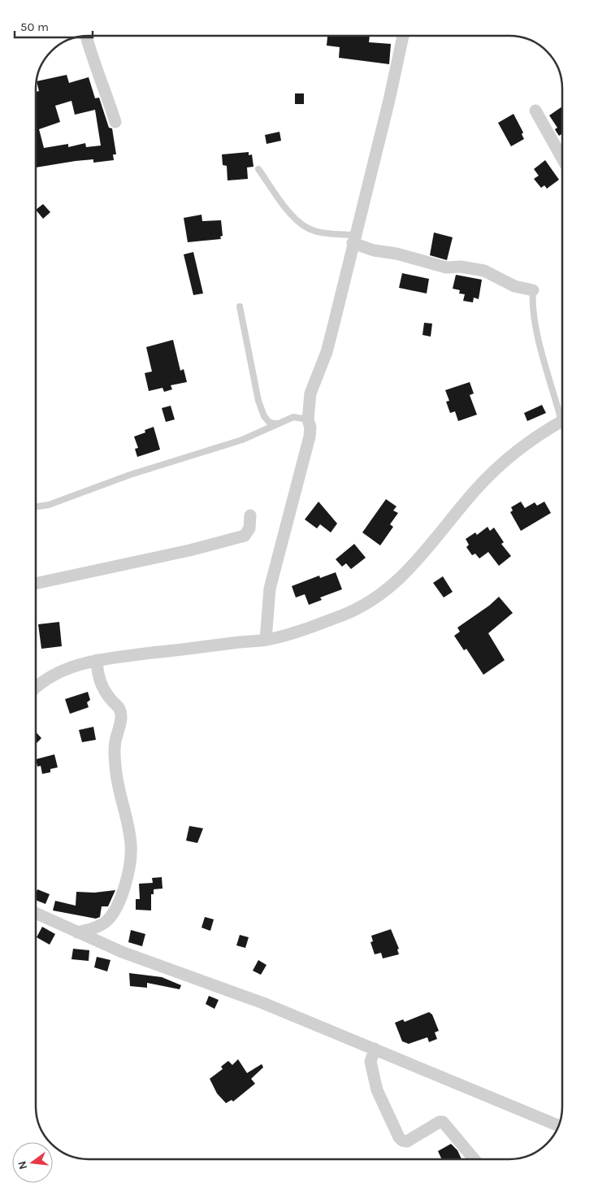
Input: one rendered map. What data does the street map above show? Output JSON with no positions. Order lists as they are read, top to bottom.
{
  "scale_bar": "50 m",
  "north": "left"
}
